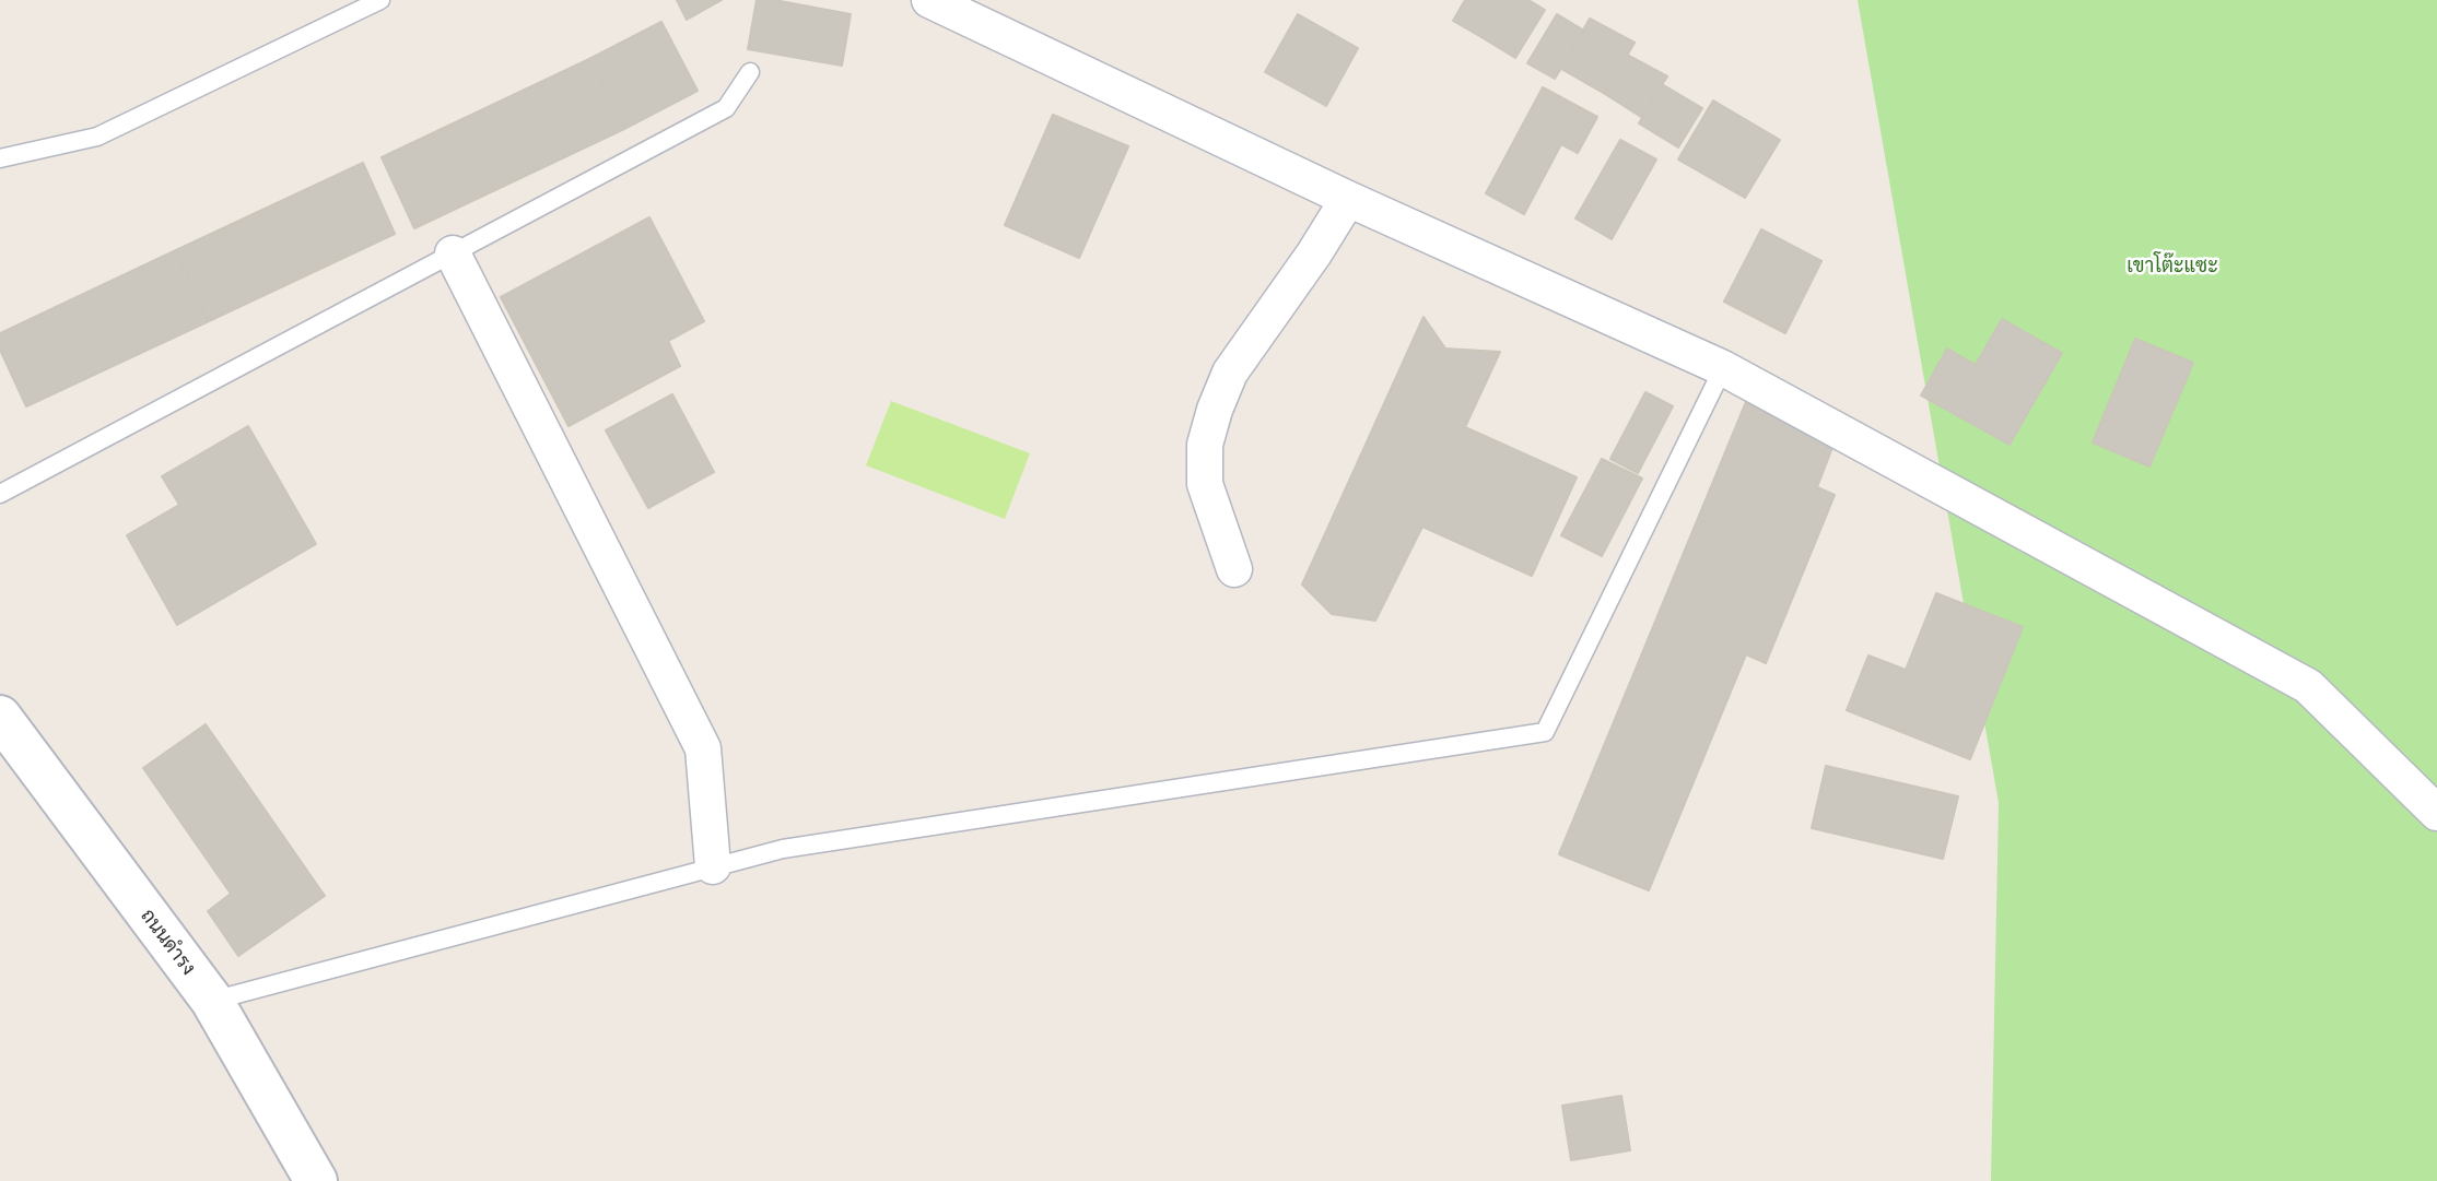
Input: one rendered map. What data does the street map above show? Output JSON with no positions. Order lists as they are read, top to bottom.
{
  "streets": {
    "street": ["ถนนดำรง"]
  },
  "parks": ["เขาโต๊ะแซะ"]
}
